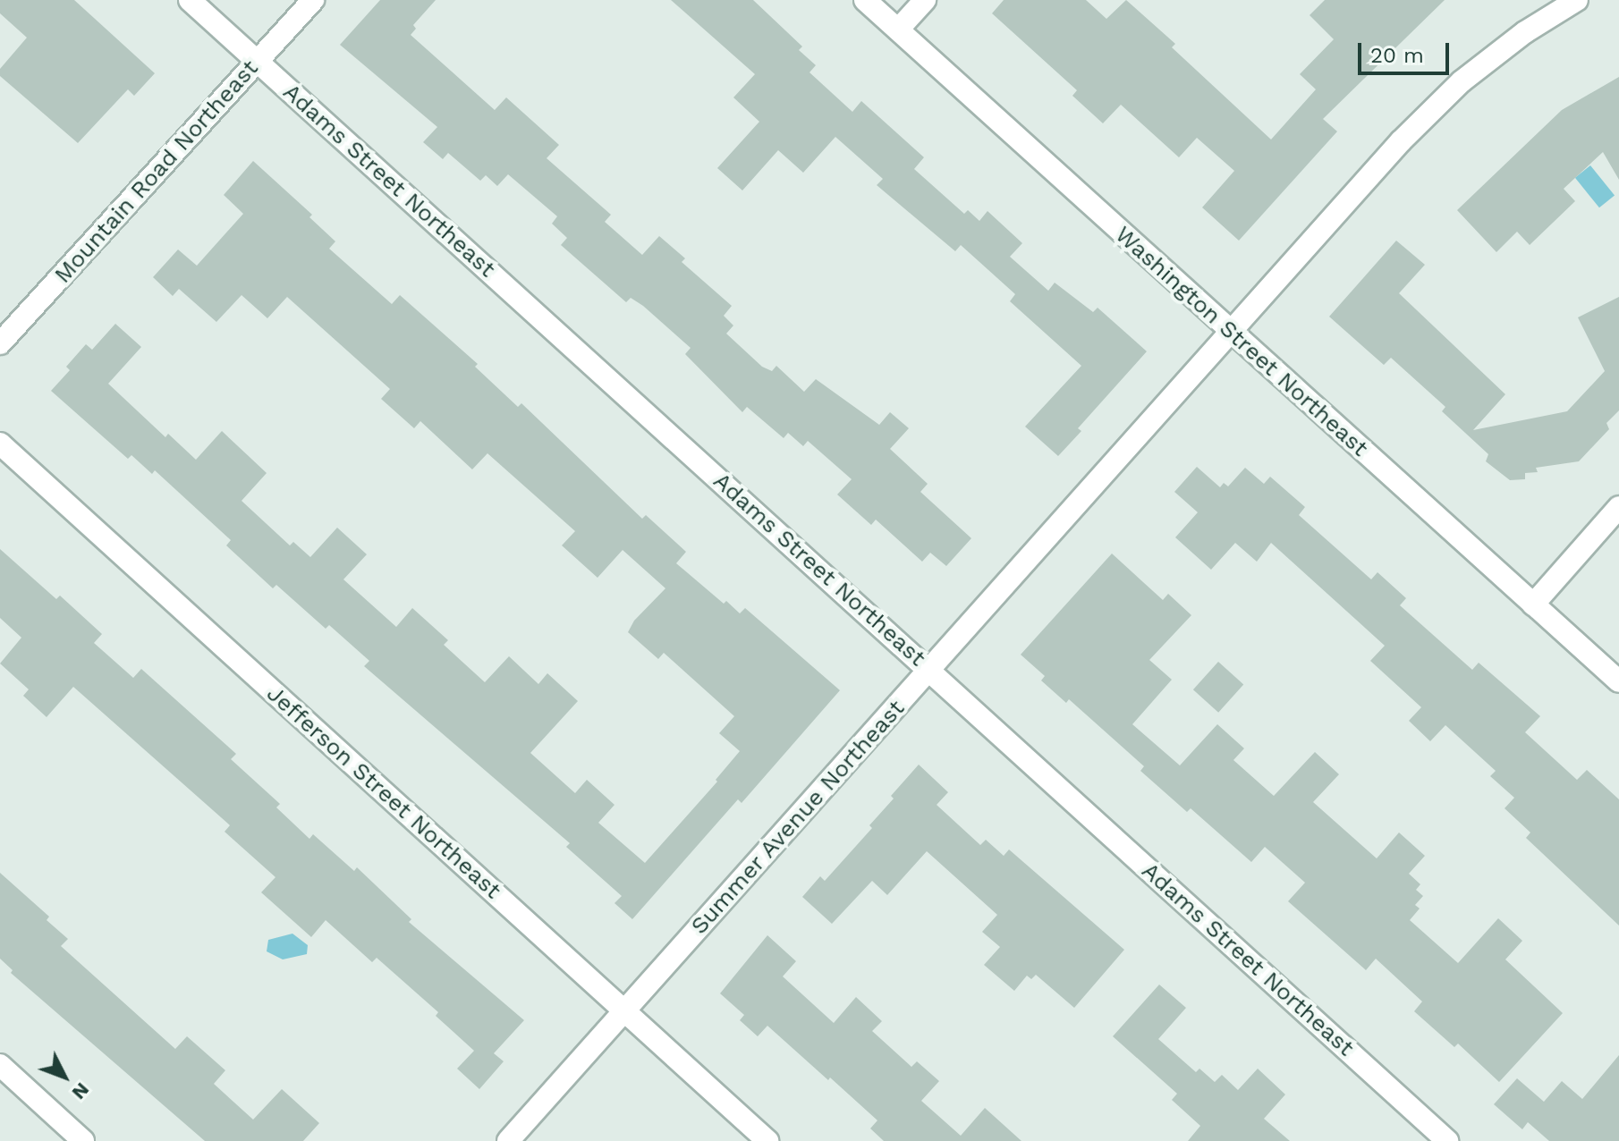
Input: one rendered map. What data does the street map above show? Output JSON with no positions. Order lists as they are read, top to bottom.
{
  "streets": {
    "street": [
      "Mountain Road Northeast",
      "Adams Street Northeast",
      "Washington Street Northeast",
      "Jefferson Street Northeast",
      "Summer Avenue Northeast"
    ]
  },
  "crossings": [
    ["Mountain Road Northeast", "Adams Street Northeast"],
    ["Adams Street Northeast", "Summer Avenue Northeast"],
    ["Washington Street Northeast", "Summer Avenue Northeast"],
    ["Jefferson Street Northeast", "Summer Avenue Northeast"]
  ],
  "scale_bar": "20 m",
  "north": "bottom right"
}
